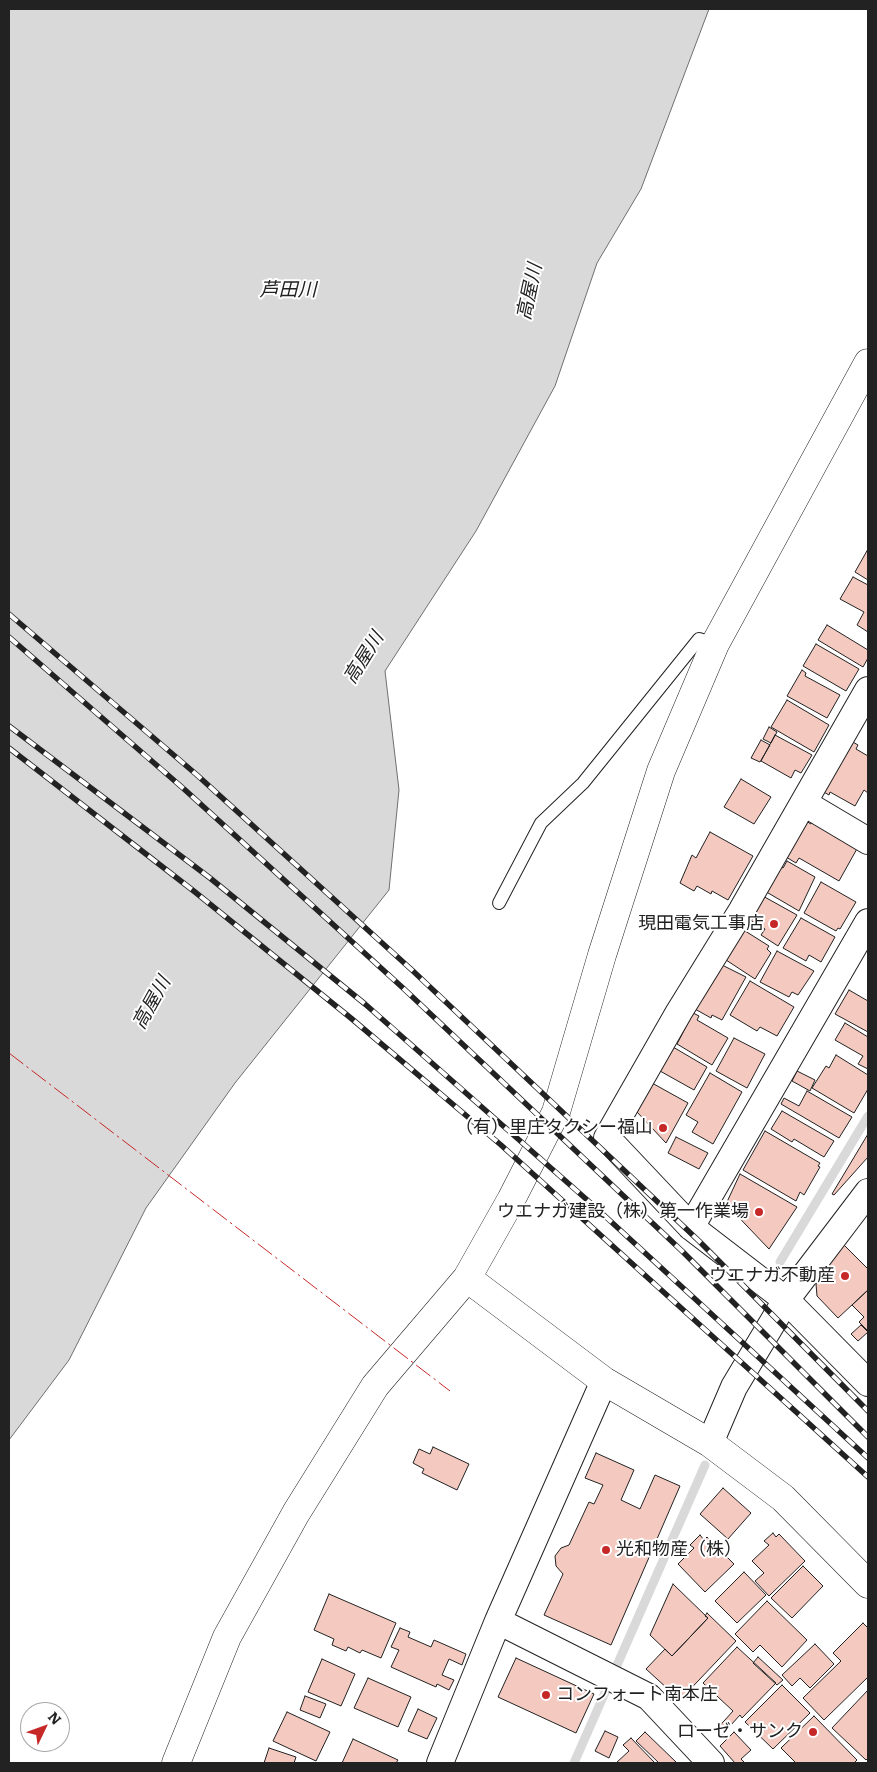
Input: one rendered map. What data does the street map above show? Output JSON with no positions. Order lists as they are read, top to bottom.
{
  "water": ["芦田川", "高屋川"],
  "places": [
    "現田電気工事店",
    "（有）里庄タクシー福山",
    "ウエナガ建設（株）第一作業場",
    "ウエナガ不動産",
    "光和物産（株）",
    "コンフォート南本庄",
    "ローゼ・サンク"
  ],
  "north": "top right"
}
